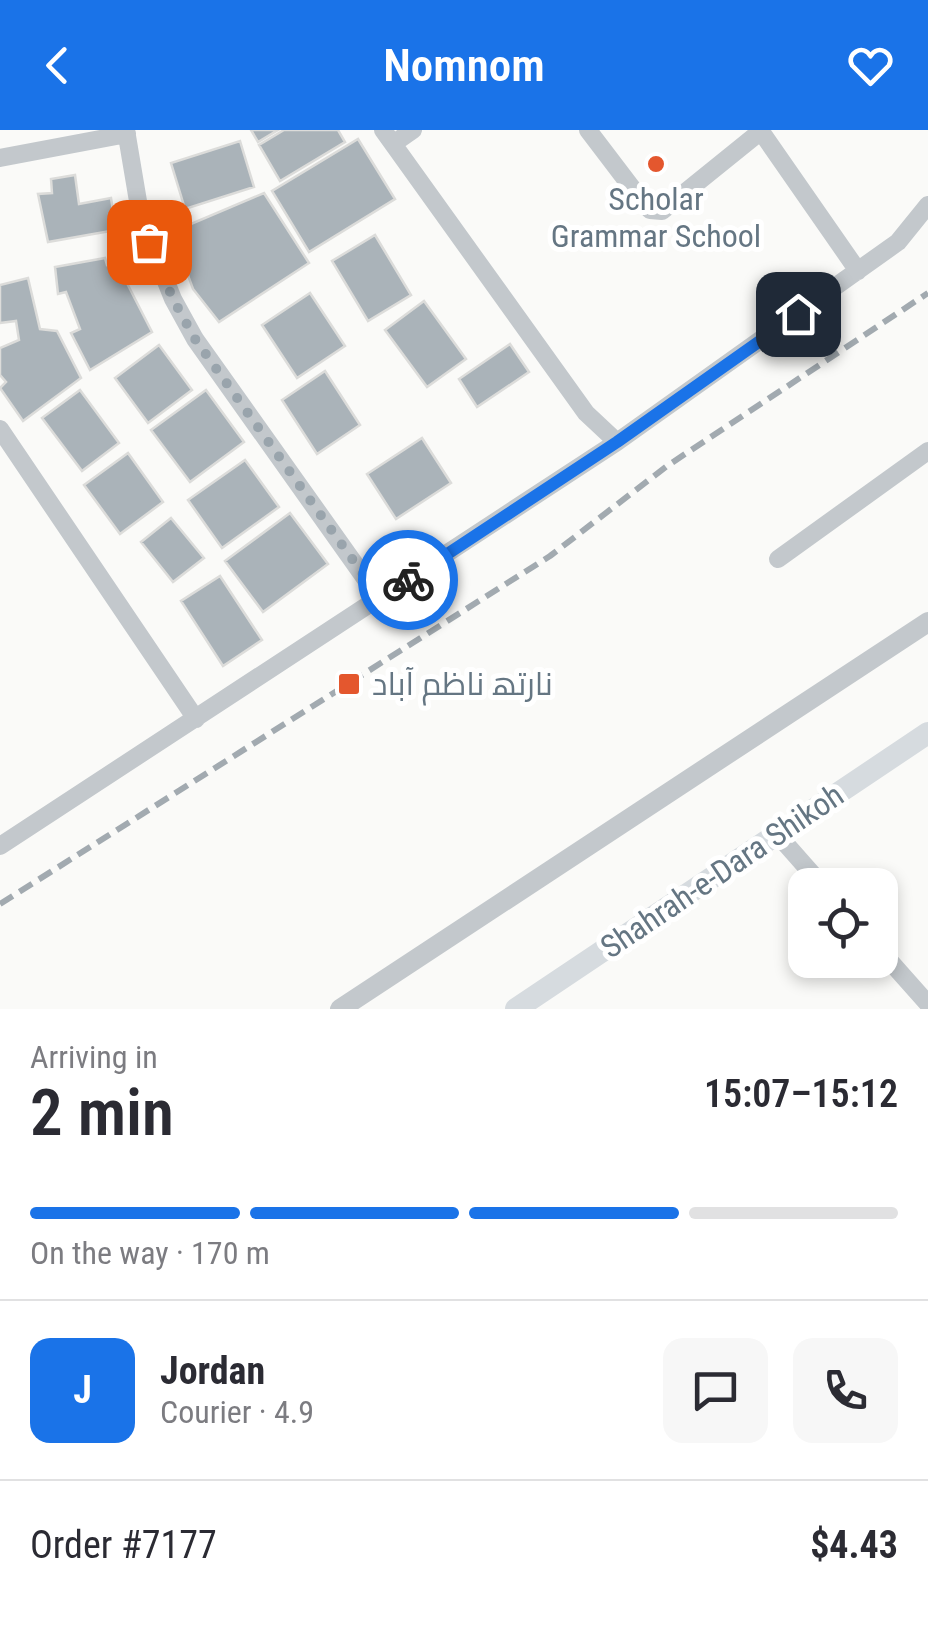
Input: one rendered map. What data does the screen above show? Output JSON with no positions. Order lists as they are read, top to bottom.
{
  "streets": {
    "main road": ["Shahrah-e-Dara Shikoh"]
  },
  "places": {
    "other": ["Scholar Grammar School"],
    "transit": ["نارتھ ناظم آباد"]
  },
  "page": {
    "header": "Nomnom",
    "heading": ["2 min", "Arriving in", "15:07–15:12"],
    "panel": [
      "Jordan",
      "Courier · 4.9",
      "Order #7177",
      "$4.43"
    ],
    "bar": "On the way · 170 m",
    "round": "J"
  }
}
